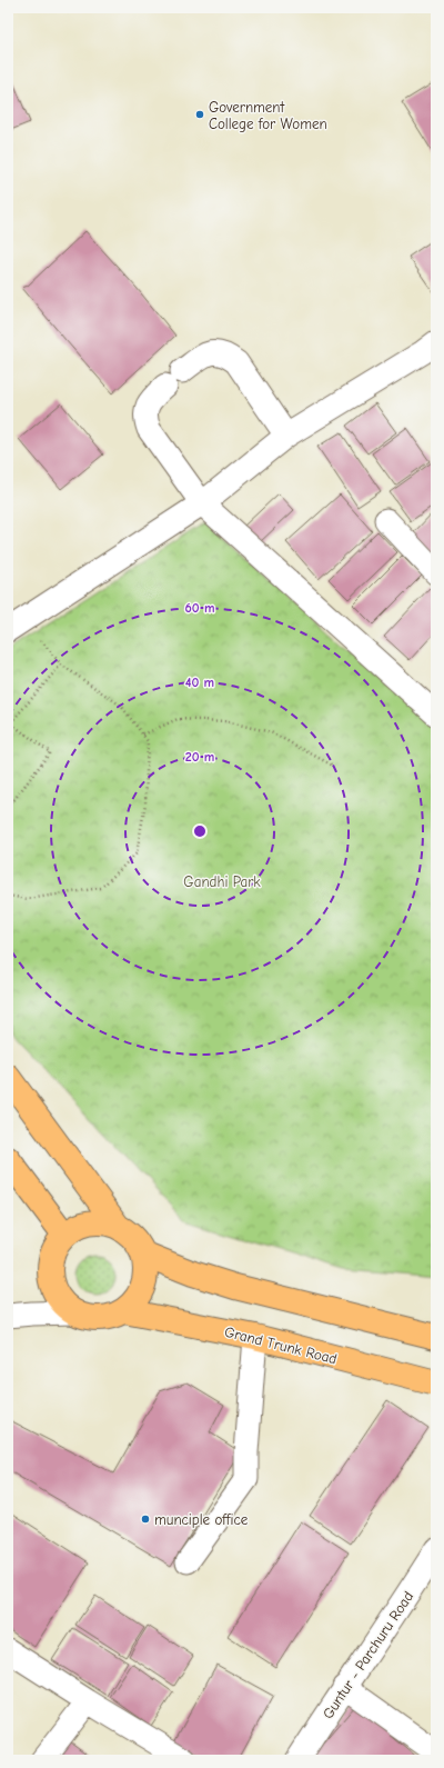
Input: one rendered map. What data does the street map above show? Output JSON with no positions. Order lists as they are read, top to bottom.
{
  "streets": {
    "main road": ["Grand Trunk Road"],
    "street": ["Guntur - Parchuru Road"]
  },
  "parks": ["Gandhi Park"],
  "places": ["Government College for Women", "munciple office"],
  "rings": ["60 m", "40 m", "20 m"]
}
